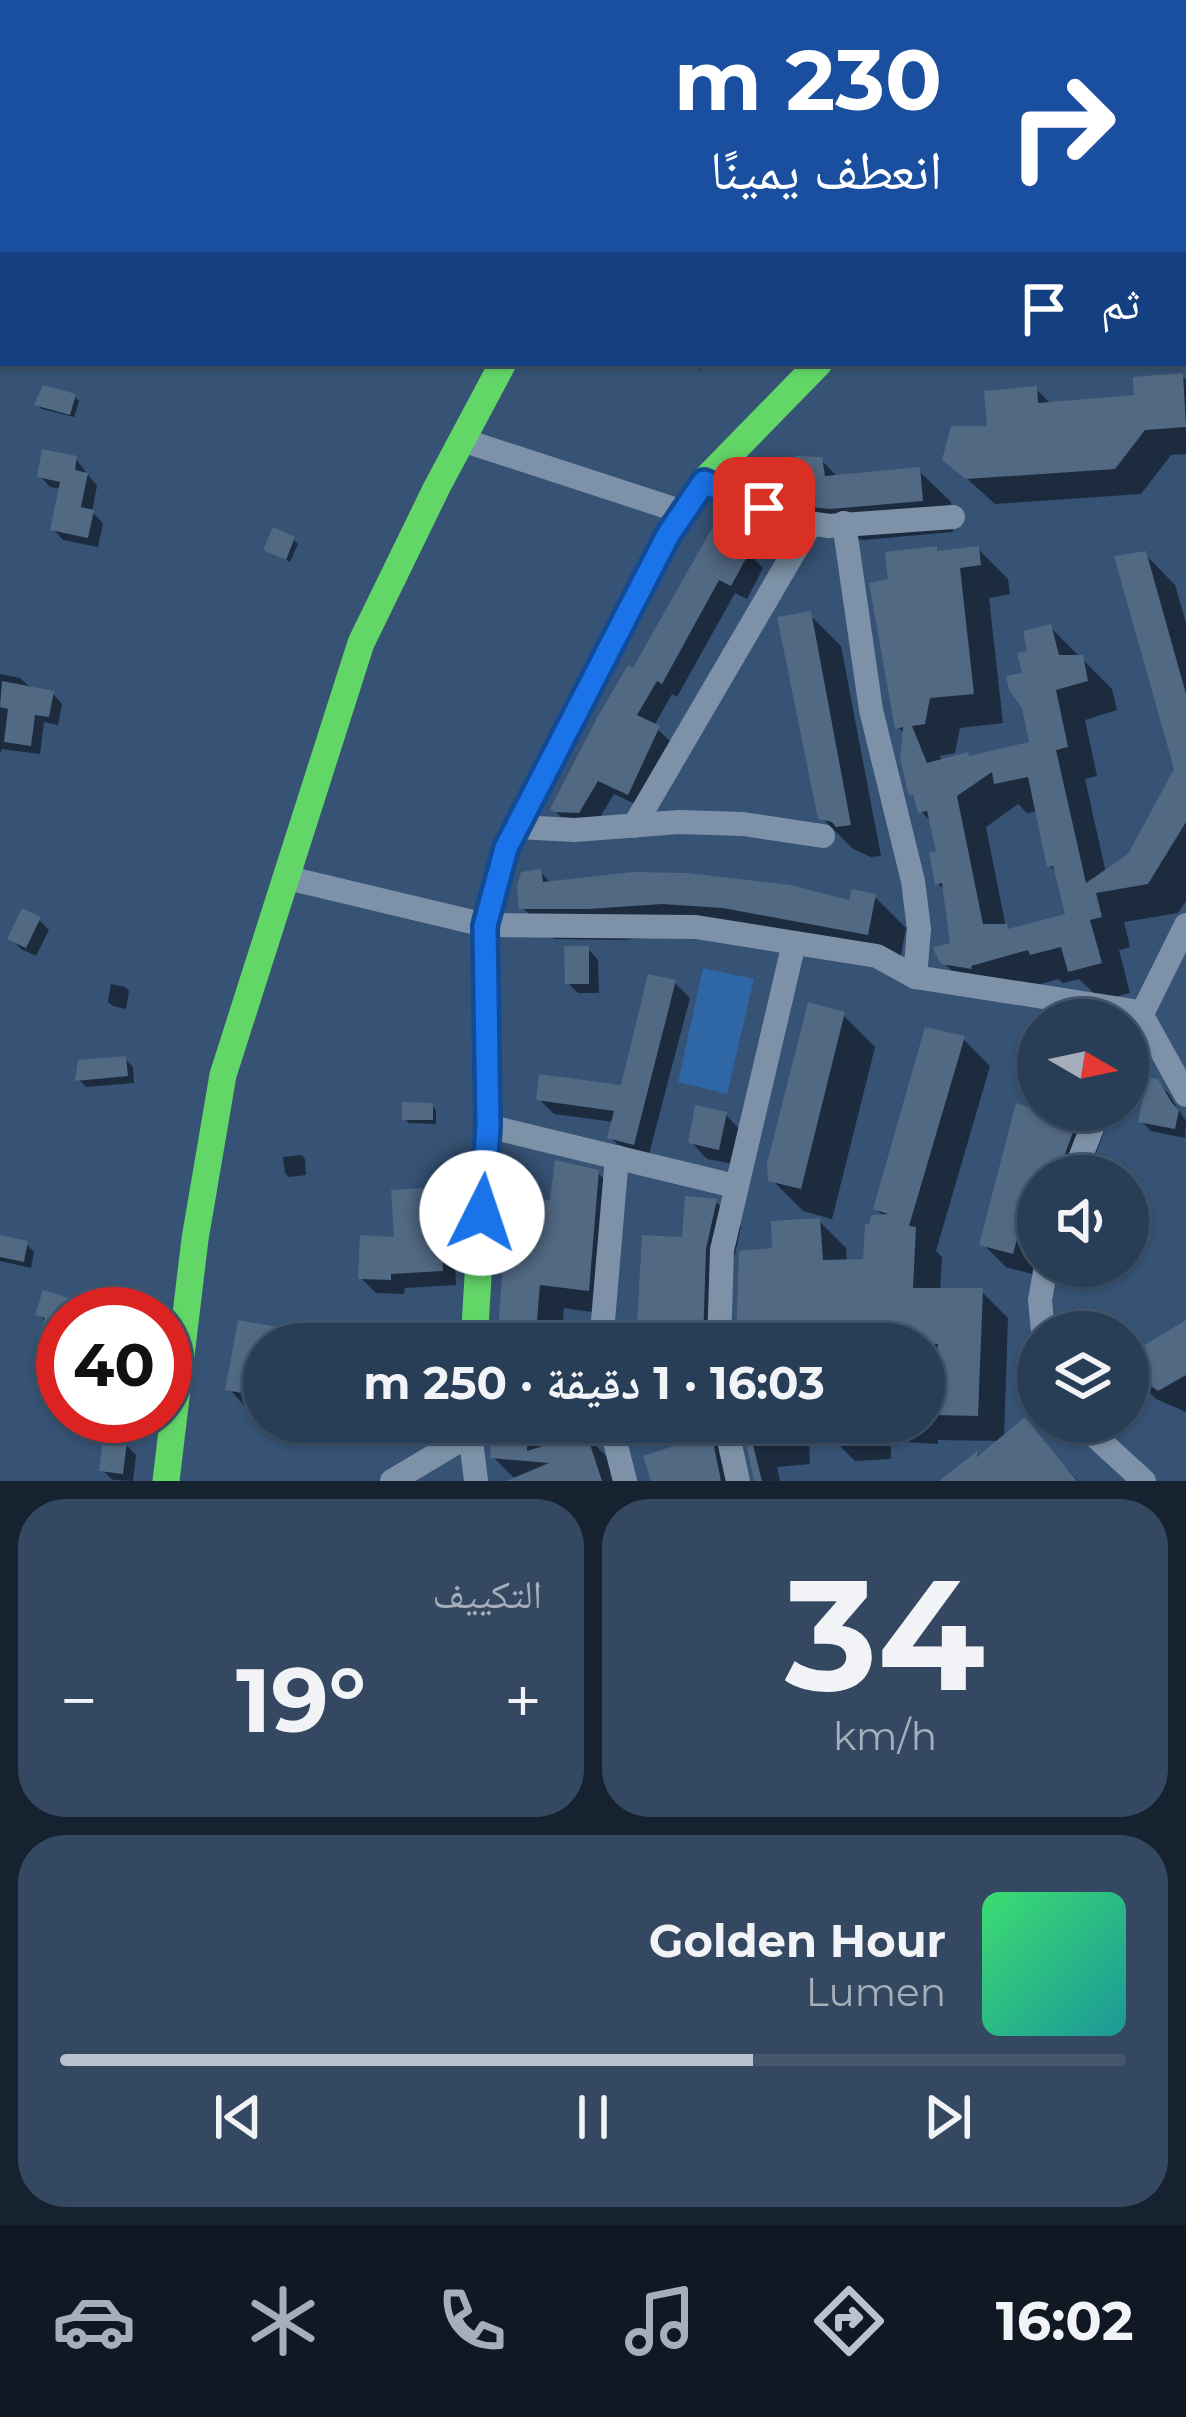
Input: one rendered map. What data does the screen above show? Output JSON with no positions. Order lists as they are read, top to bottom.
{
  "north": "right",
  "page": {
    "turn": ["230 m", "انعطف يمينًا"],
    "then": "ثم",
    "limit": "40",
    "trip": "16:03 · 1 دقيقة · 250 m",
    "tile": [
      ["34", "km/h"],
      "التكييف"
    ],
    "heat": ["−", "19°", "+"],
    "song": ["Golden Hour", "Lumen"],
    "tabs": "16:02"
  }
}
